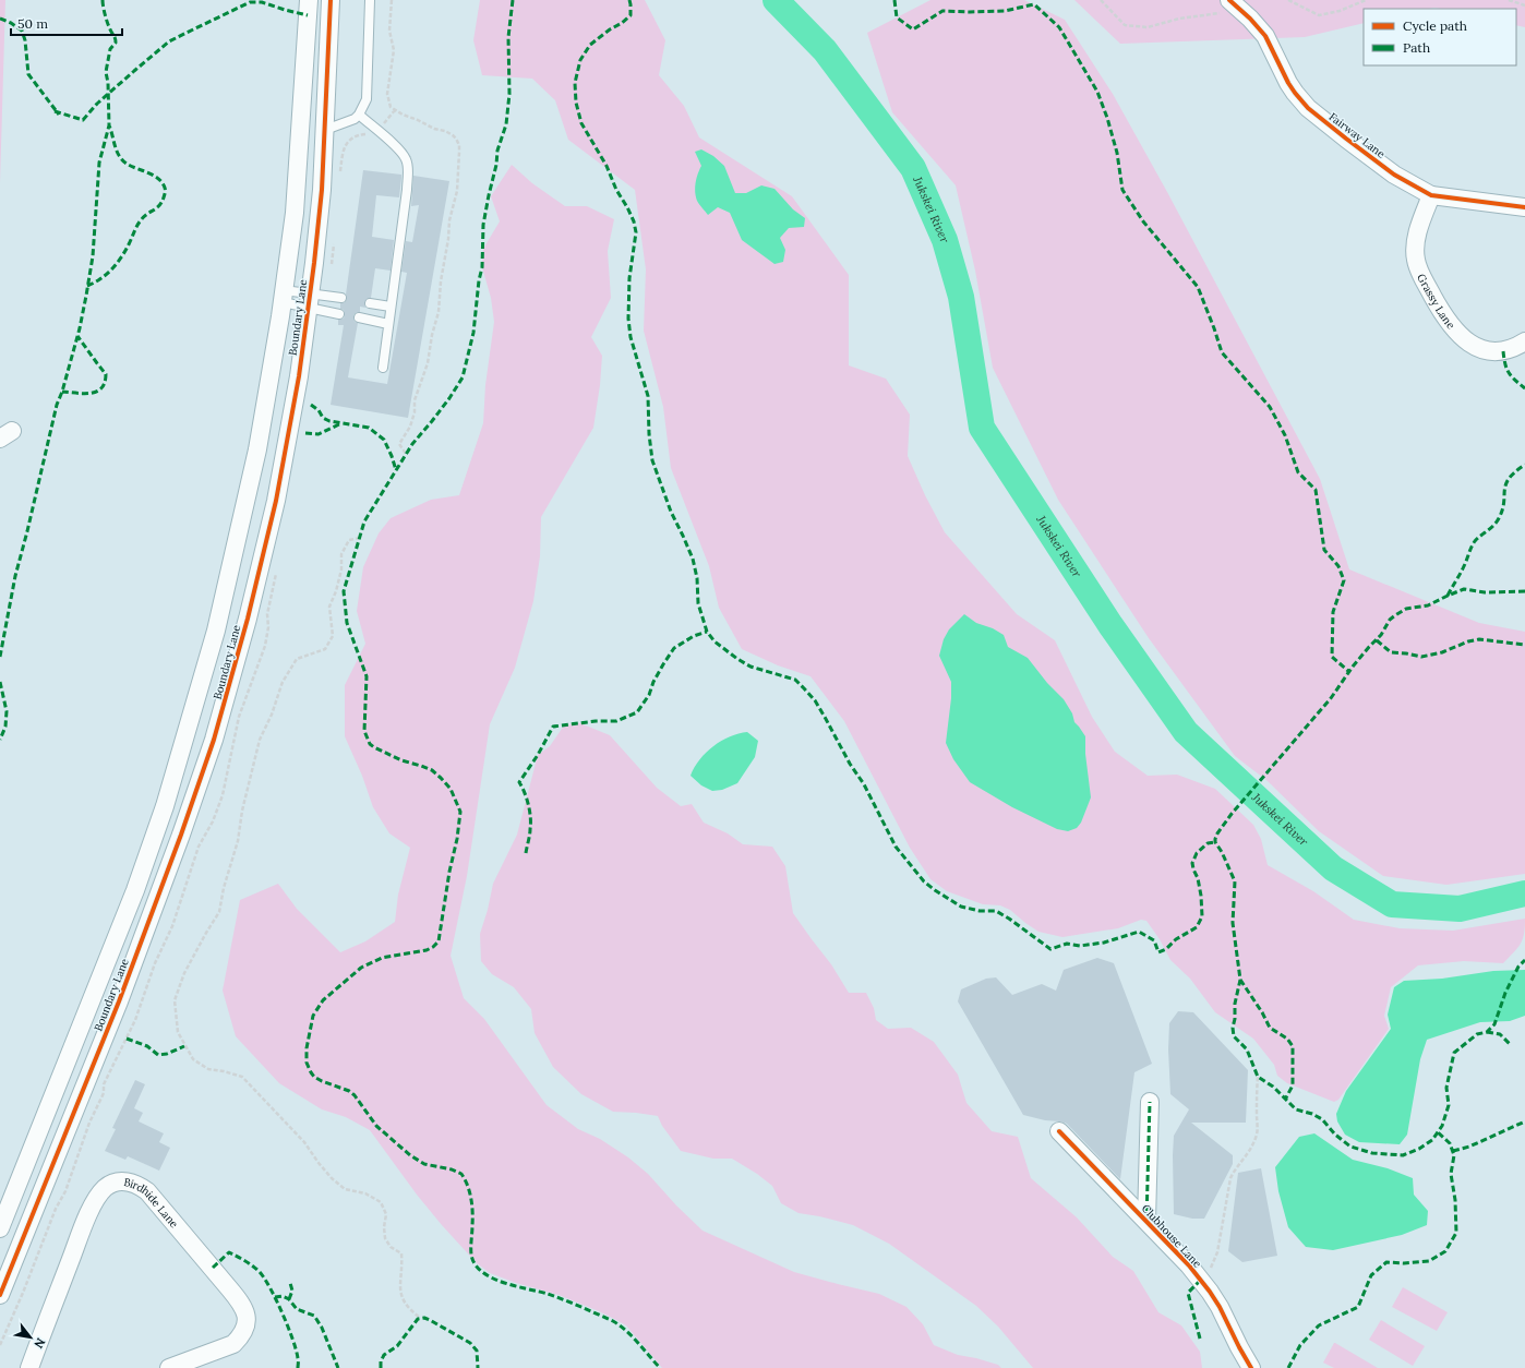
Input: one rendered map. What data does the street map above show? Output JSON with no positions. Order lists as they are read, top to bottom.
{
  "streets": {
    "street": [
      "Fairway Lane",
      "Grassy Lane",
      "Boundary Lane",
      "Birdhide Lane",
      "Clubhouse Lane"
    ]
  },
  "crossings": [
    ["Fairway Lane", "Grassy Lane"]
  ],
  "water": ["Jukskei River"],
  "legend": ["Cycle path", "Path"],
  "scale_bar": "50 m",
  "north": "bottom right"
}
